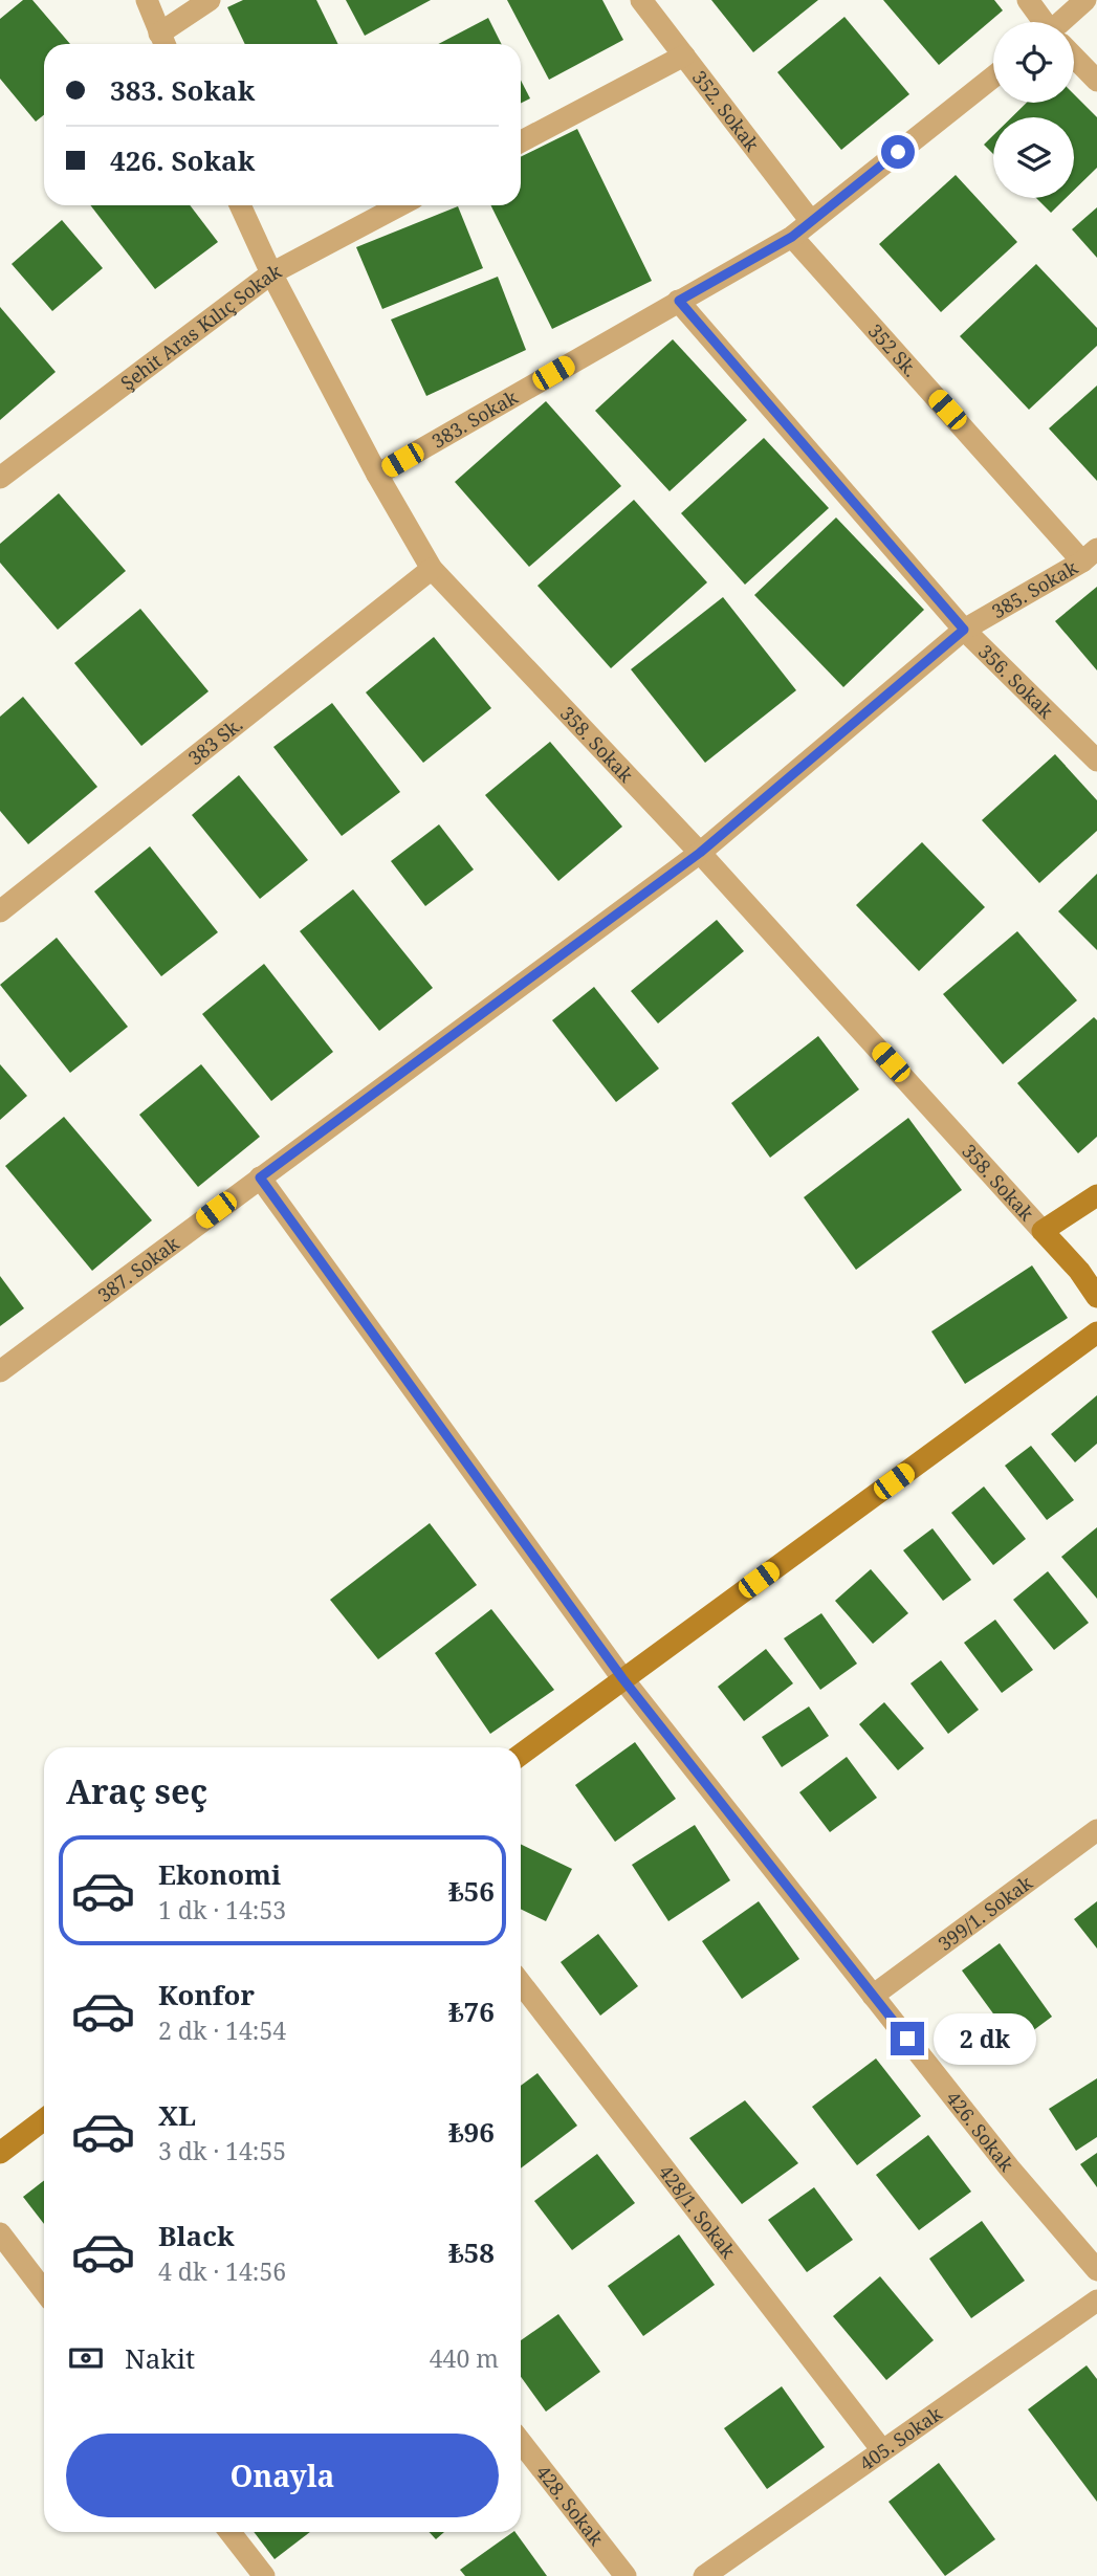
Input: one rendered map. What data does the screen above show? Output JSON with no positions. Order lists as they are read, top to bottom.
{
  "streets": {
    "street": [
      "352. Sokak",
      "Şehit Aras Kılıç Sokak",
      "352 Sk.",
      "383. Sokak",
      "385. Sokak",
      "356. Sokak",
      "383 Sk.",
      "358. Sokak",
      "387. Sokak",
      "399/1. Sokak",
      "426. Sokak",
      "428/1. Sokak",
      "405. Sokak",
      "428. Sokak"
    ]
  },
  "crossings": [
    ["352. Sokak", "383. Sokak"],
    ["Şehit Aras Kılıç Sokak", "358. Sokak"],
    ["352 Sk.", "383. Sokak"],
    ["352 Sk.", "385. Sokak"],
    ["383. Sokak", "356. Sokak"],
    ["383. Sokak", "358. Sokak"],
    ["385. Sokak", "356. Sokak"],
    ["385. Sokak", "358. Sokak"],
    ["385. Sokak", "387. Sokak"],
    ["383 Sk.", "358. Sokak"],
    ["358. Sokak", "387. Sokak"],
    ["387. Sokak", "426. Sokak"],
    ["399/1. Sokak", "426. Sokak"],
    ["428/1. Sokak", "405. Sokak"]
  ],
  "page": {
    "banner": ["383. Sokak", "426. Sokak"],
    "heading": "Araç seç",
    "list": [
      {
        "name": "Ekonomi",
        "note": "1 dk · 14:53",
        "value": "₺56"
      },
      {
        "name": "Konfor",
        "note": "2 dk · 14:54",
        "value": "₺76"
      },
      {
        "name": "XL",
        "note": "3 dk · 14:55",
        "value": "₺96"
      },
      {
        "name": "Black",
        "note": "4 dk · 14:56",
        "value": "₺58"
      }
    ],
    "bubble": "2 dk",
    "pay": ["Nakit", "440 m"],
    "buttons": "Onayla"
  }
}
